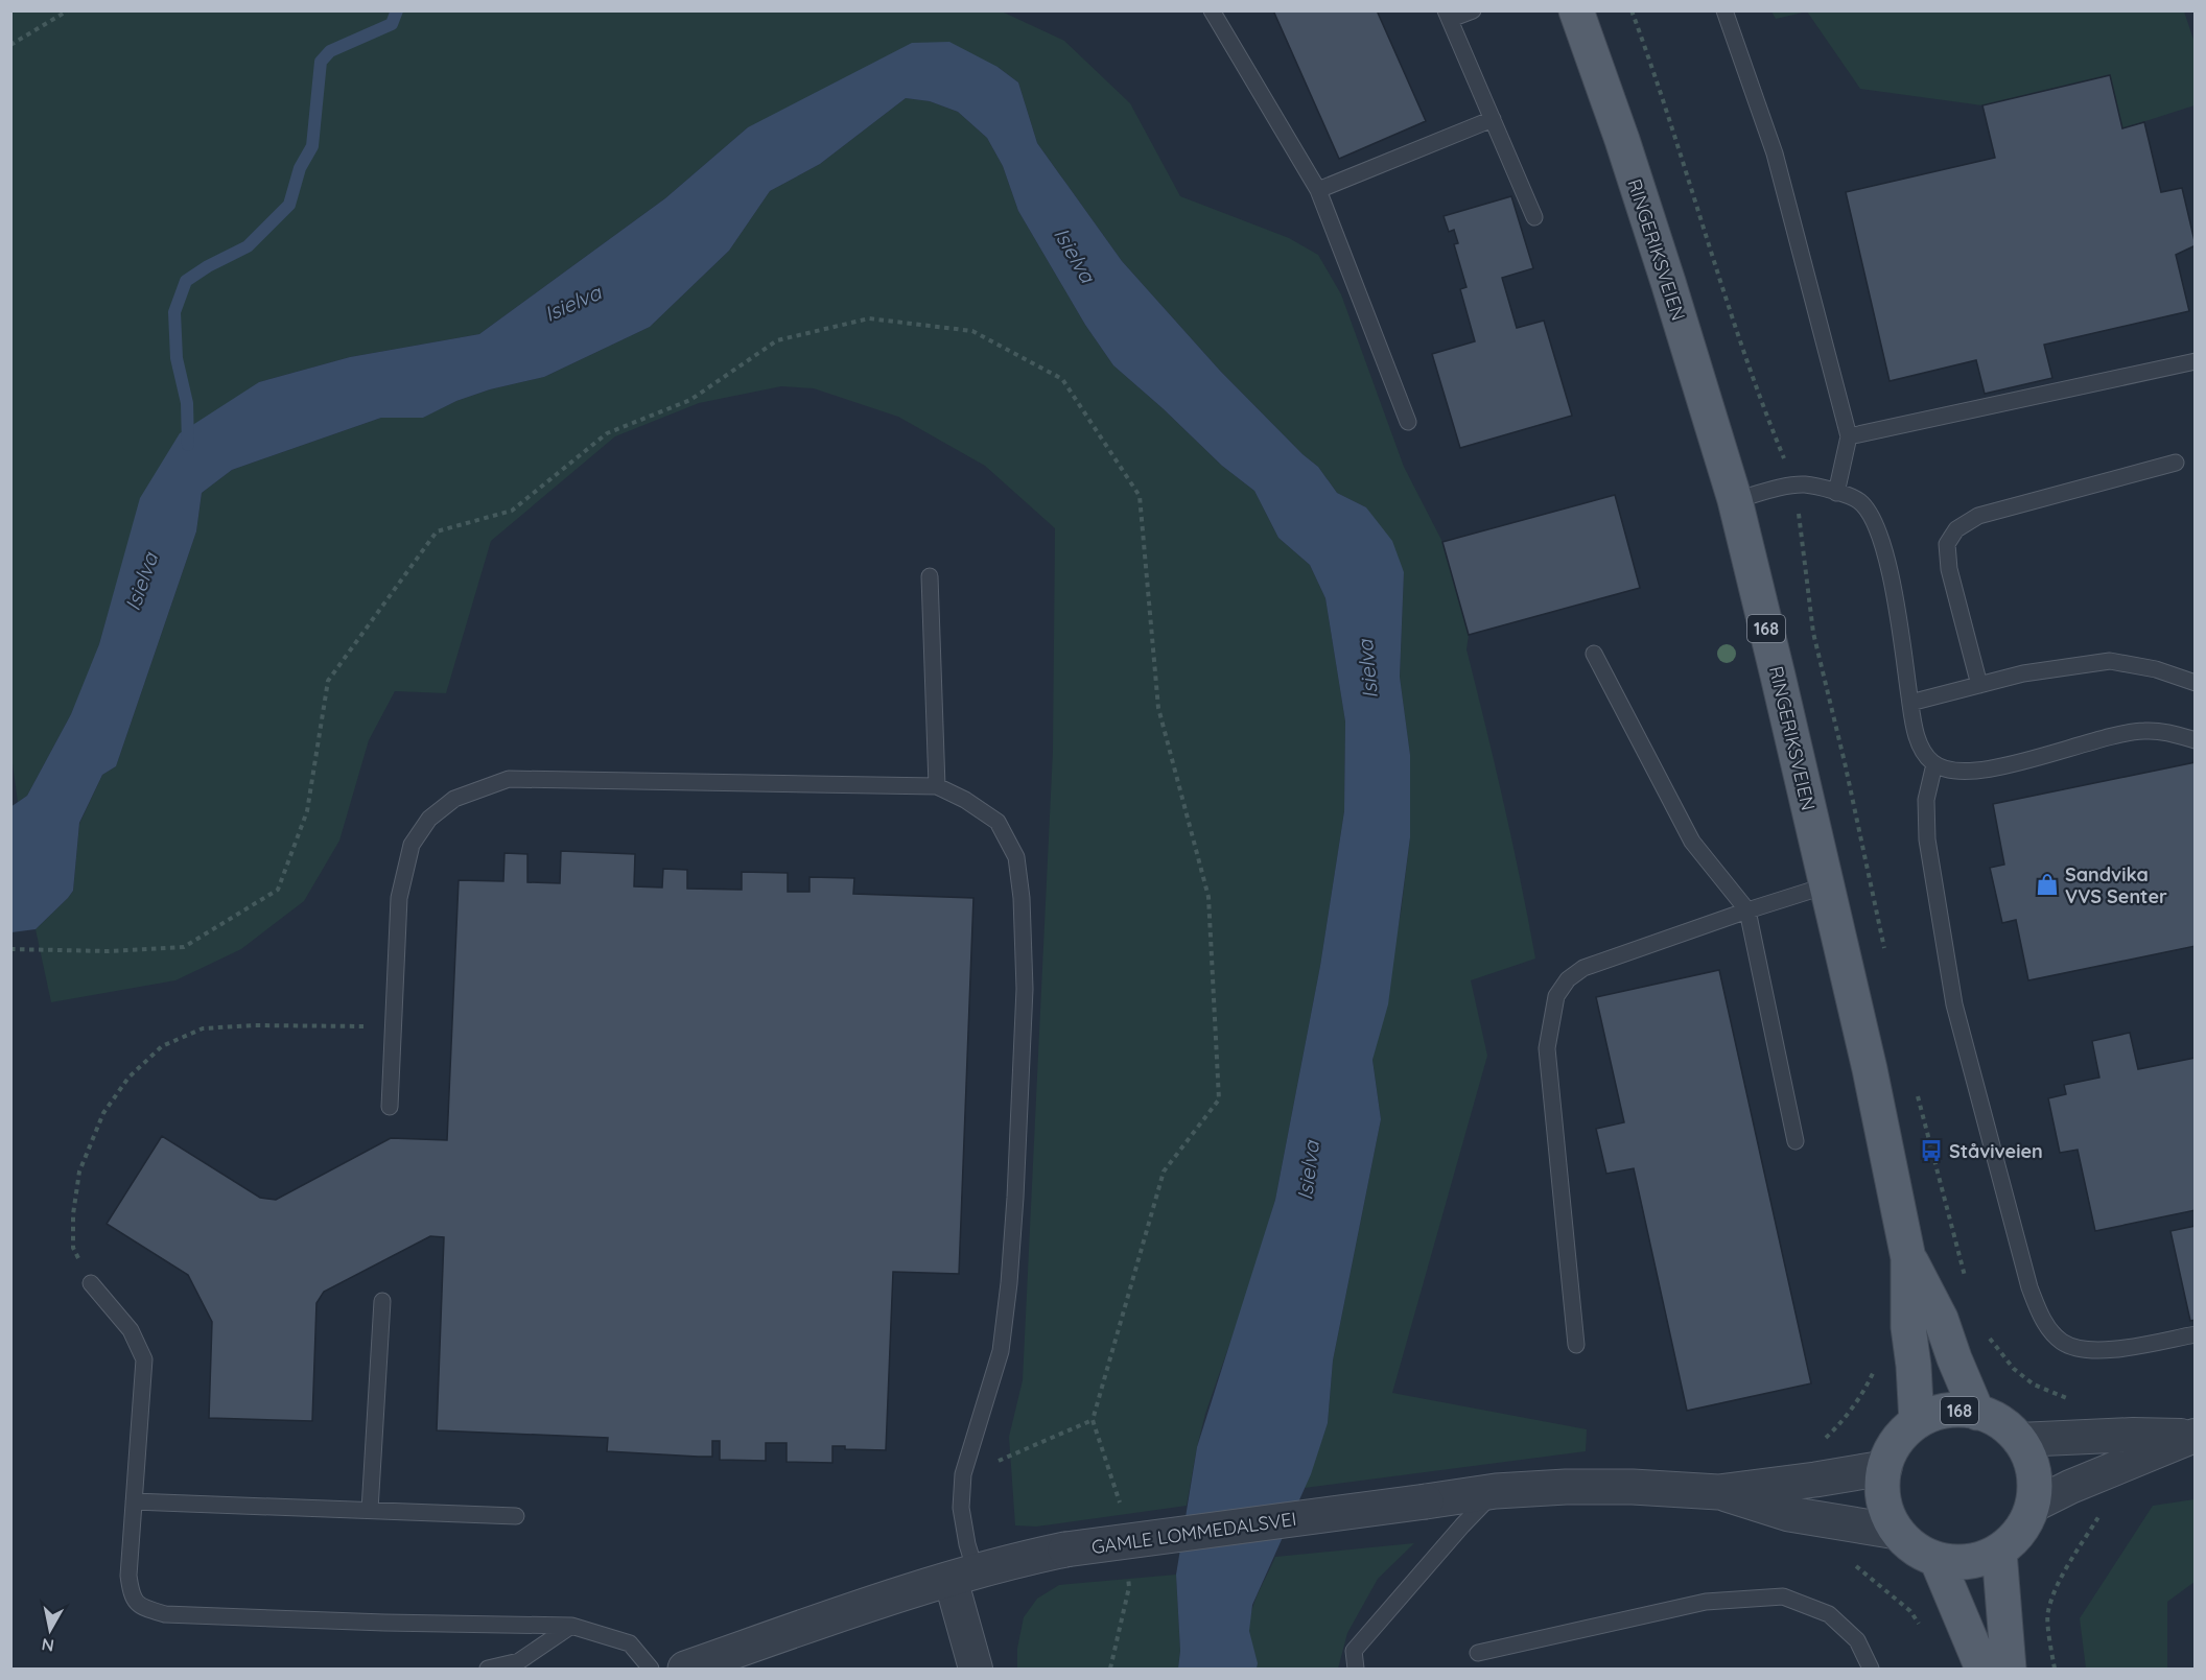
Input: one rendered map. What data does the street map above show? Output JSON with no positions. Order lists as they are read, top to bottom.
{
  "streets": {
    "main road": ["RINGERIKSVEIEN", "168"],
    "street": ["GAMLE LOMMEDALSVEI"]
  },
  "crossings": [
    ["RINGERIKSVEIEN", "168"],
    ["RINGERIKSVEIEN", "GAMLE LOMMEDALSVEI"],
    ["168", "GAMLE LOMMEDALSVEI"]
  ],
  "water": ["Isielva"],
  "places": {
    "shop": ["Sandvika VVS Senter"],
    "bus stop": ["Ståviveien"]
  },
  "north": "bottom"
}
